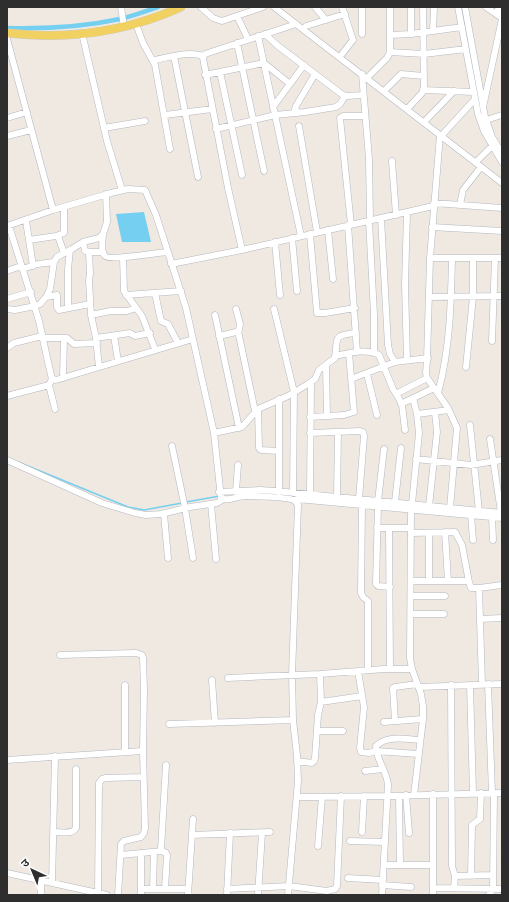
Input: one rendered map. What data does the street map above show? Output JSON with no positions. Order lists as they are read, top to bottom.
{
  "north": "top left"
}
